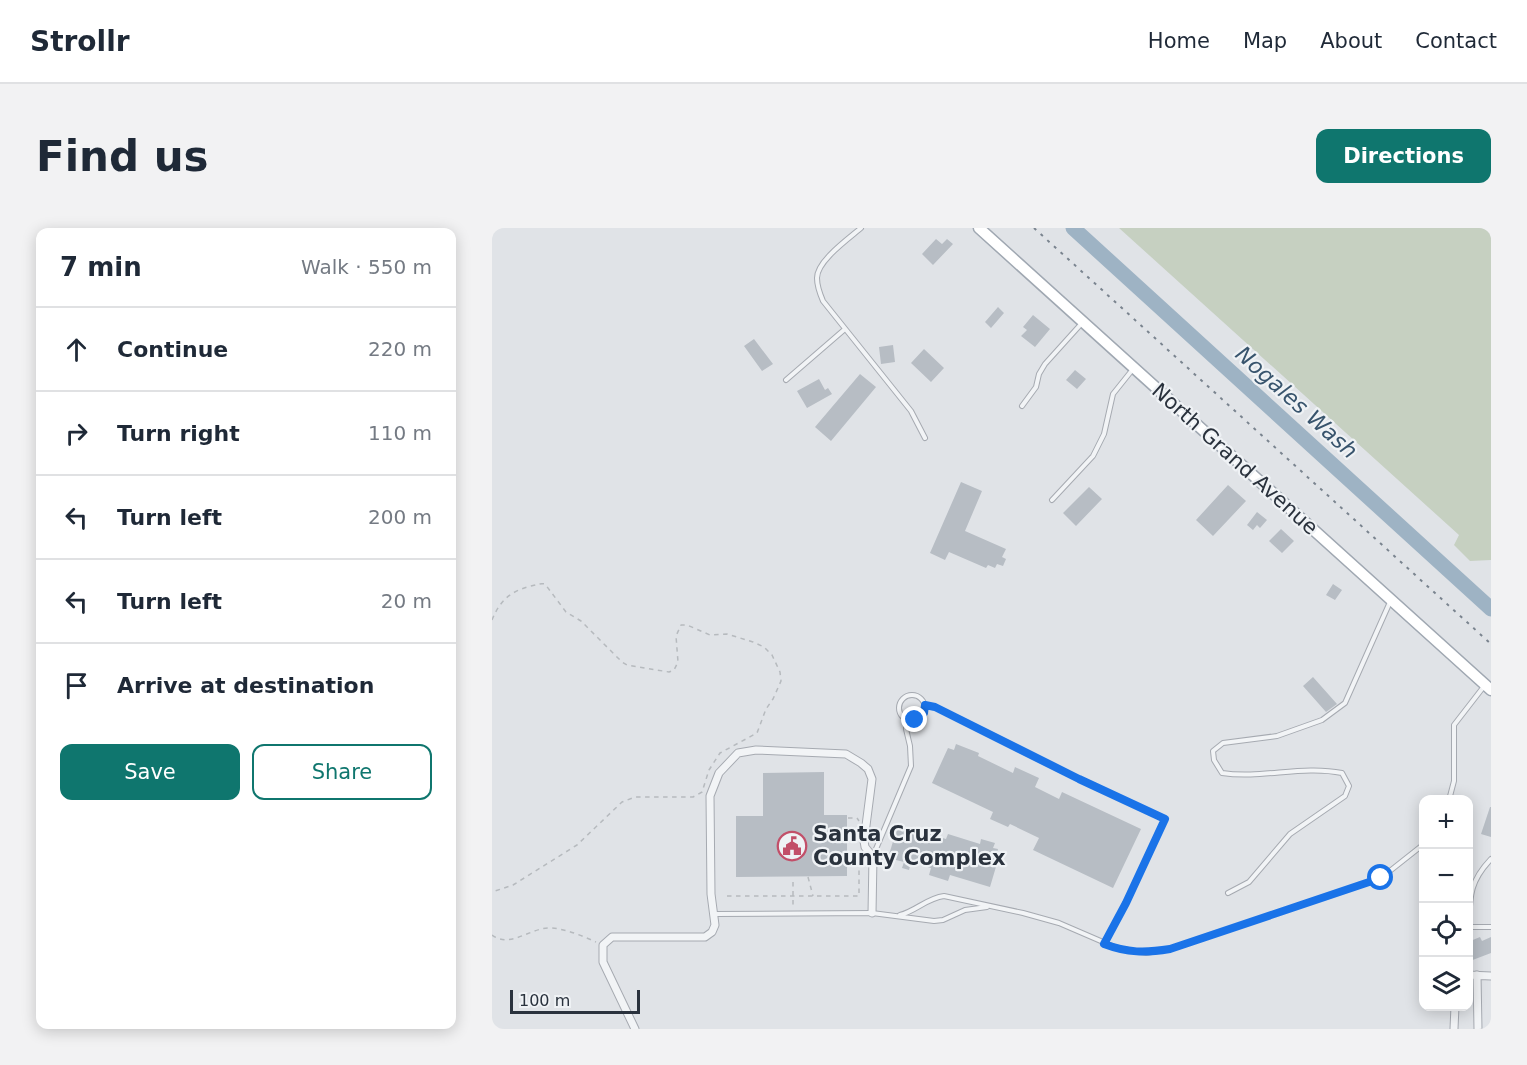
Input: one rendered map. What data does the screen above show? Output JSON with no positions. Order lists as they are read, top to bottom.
{
  "streets": {
    "main road": ["North Grand Avenue"]
  },
  "water": ["Nogales Wash"],
  "places": {
    "public building": ["Santa Cruz County Complex"]
  },
  "scale_bar": "100 m",
  "page": {
    "header": "Strollr",
    "nav": [
      "Home",
      "Map",
      "About",
      "Contact"
    ],
    "buttons": [
      "Directions",
      ["Save", "Share"]
    ],
    "title": "Find us",
    "heading": ["7 min", "Walk · 550 m"],
    "list": [
      ["Continue", "220 m"],
      ["Turn right", "110 m"],
      ["Turn left", "200 m"],
      ["Turn left", "20 m"],
      "Arrive at destination"
    ],
    "map_buttons": ["+", "−"],
    "scale": "100 m"
  }
}
